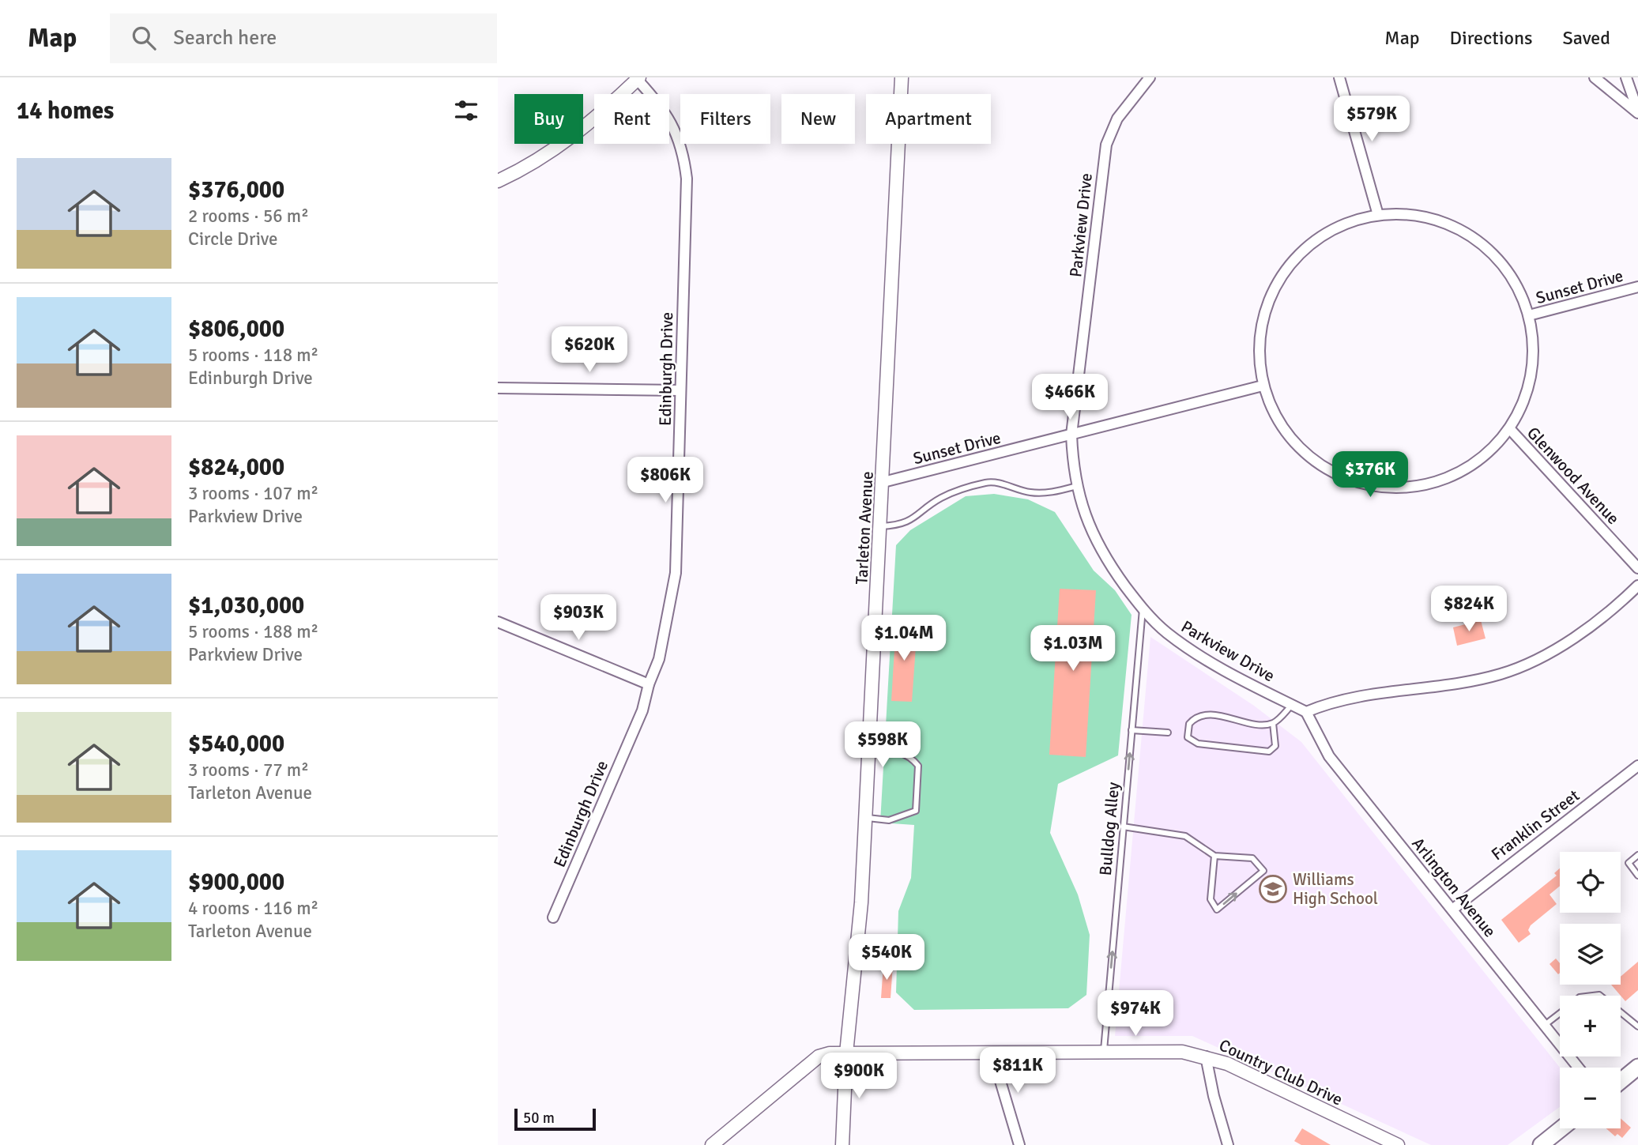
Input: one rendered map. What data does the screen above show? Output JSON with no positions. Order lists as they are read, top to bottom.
{
  "streets": {
    "street": [
      "Parkview Drive",
      "Sunset Drive",
      "Edinburgh Drive",
      "Glenwood Avenue",
      "Tarleton Avenue",
      "Franklin Street",
      "Arlington Avenue",
      "Country Club Drive"
    ],
    "lane": ["Bulldog Alley"]
  },
  "crossings": [
    ["Parkview Drive", "Sunset Drive"],
    ["Parkview Drive", "Bulldog Alley"],
    ["Parkview Drive", "Arlington Avenue"],
    ["Sunset Drive", "Tarleton Avenue"],
    ["Tarleton Avenue", "Country Club Drive"],
    ["Franklin Street", "Arlington Avenue"],
    ["Bulldog Alley", "Country Club Drive"]
  ],
  "one_way": ["Bulldog Alley"],
  "places": {
    "school or university": ["Williams High School"]
  },
  "scale_bar": "50 m",
  "page": {
    "header": "Map",
    "search": "Search here",
    "nav": ["Map", "Directions", "Saved"],
    "heading": "14 homes",
    "chip": [
      "Buy",
      "Rent",
      "Filters",
      "New",
      "Apartment"
    ],
    "price": [
      "$579K",
      "$620K",
      "$466K",
      "$376K",
      "$806K",
      "$824K",
      "$903K",
      "$1.04M",
      "$1.03M",
      "$598K",
      "$540K",
      "$974K",
      "$811K",
      "$900K"
    ],
    "list": [
      {
        "name": "$376,000",
        "note": "2 rooms · 56 m² · Circle Drive"
      },
      {
        "name": "$806,000",
        "note": "5 rooms · 118 m² · Edinburgh Drive"
      },
      {
        "name": "$824,000",
        "note": "3 rooms · 107 m² · Parkview Drive"
      },
      {
        "name": "$1,030,000",
        "note": "5 rooms · 188 m² · Parkview Drive"
      },
      {
        "name": "$540,000",
        "note": "3 rooms · 77 m² · Tarleton Avenue"
      },
      {
        "name": "$900,000",
        "note": "4 rooms · 116 m² · Tarleton Avenue"
      }
    ],
    "map_buttons": ["+", "−"],
    "scale": "50 m"
  }
}
